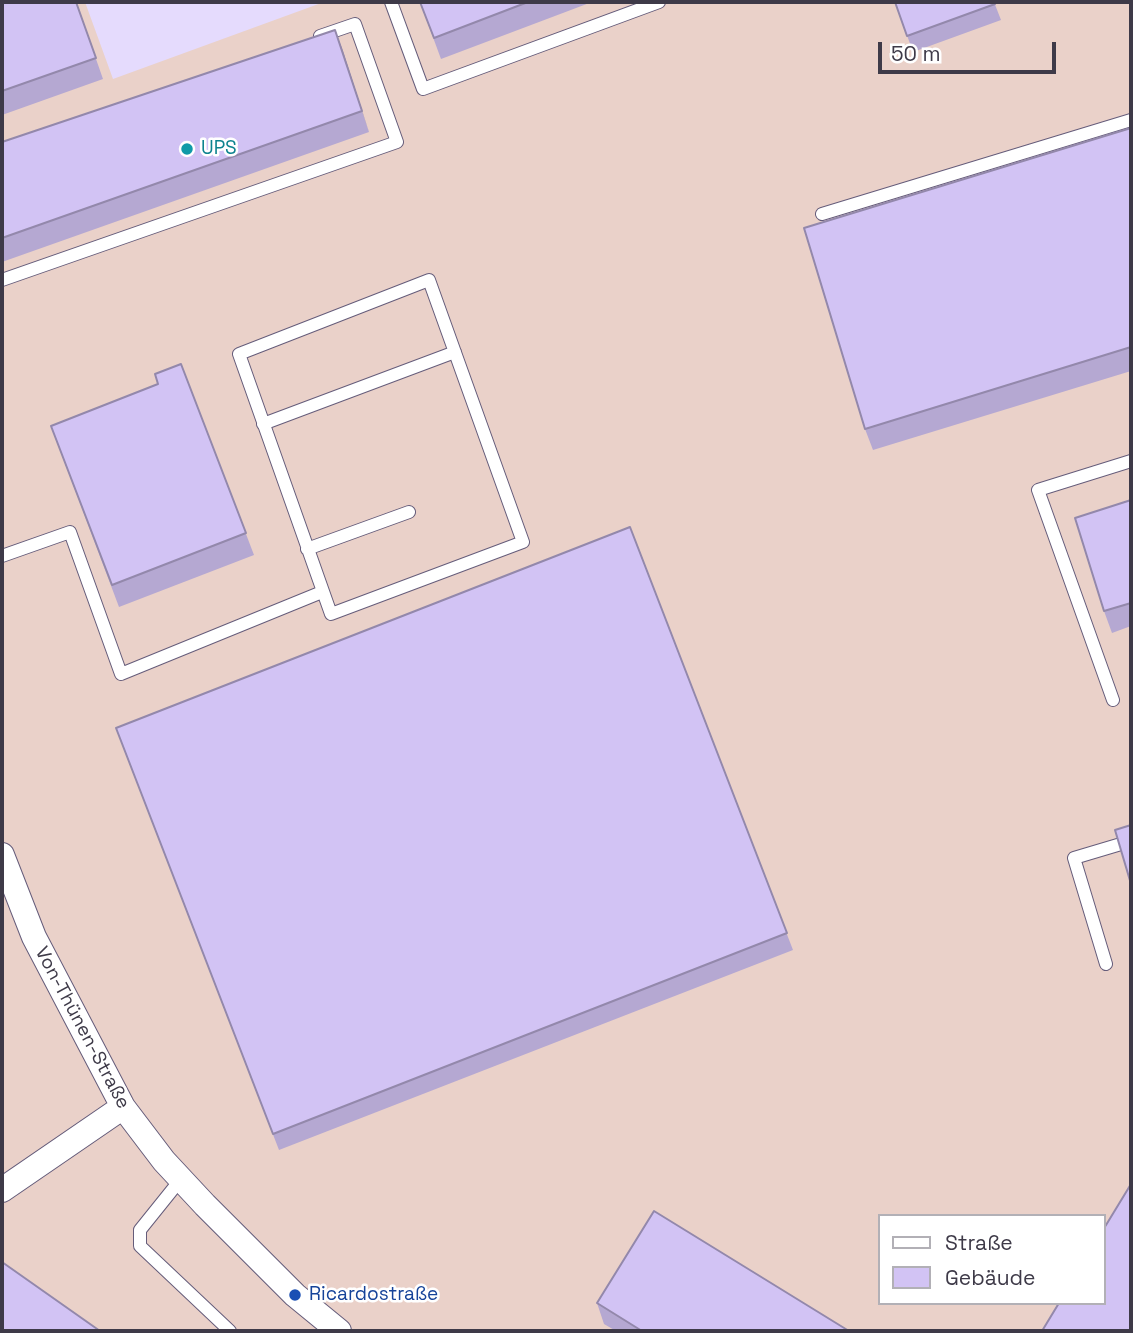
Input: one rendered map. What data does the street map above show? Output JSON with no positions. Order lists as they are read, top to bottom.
{
  "streets": {
    "street": ["Von-Thünen-Straße"]
  },
  "places": ["UPS", "Ricardostraße"],
  "legend": ["Straße", "Gebäude"],
  "scale_bar": "50 m"
}
